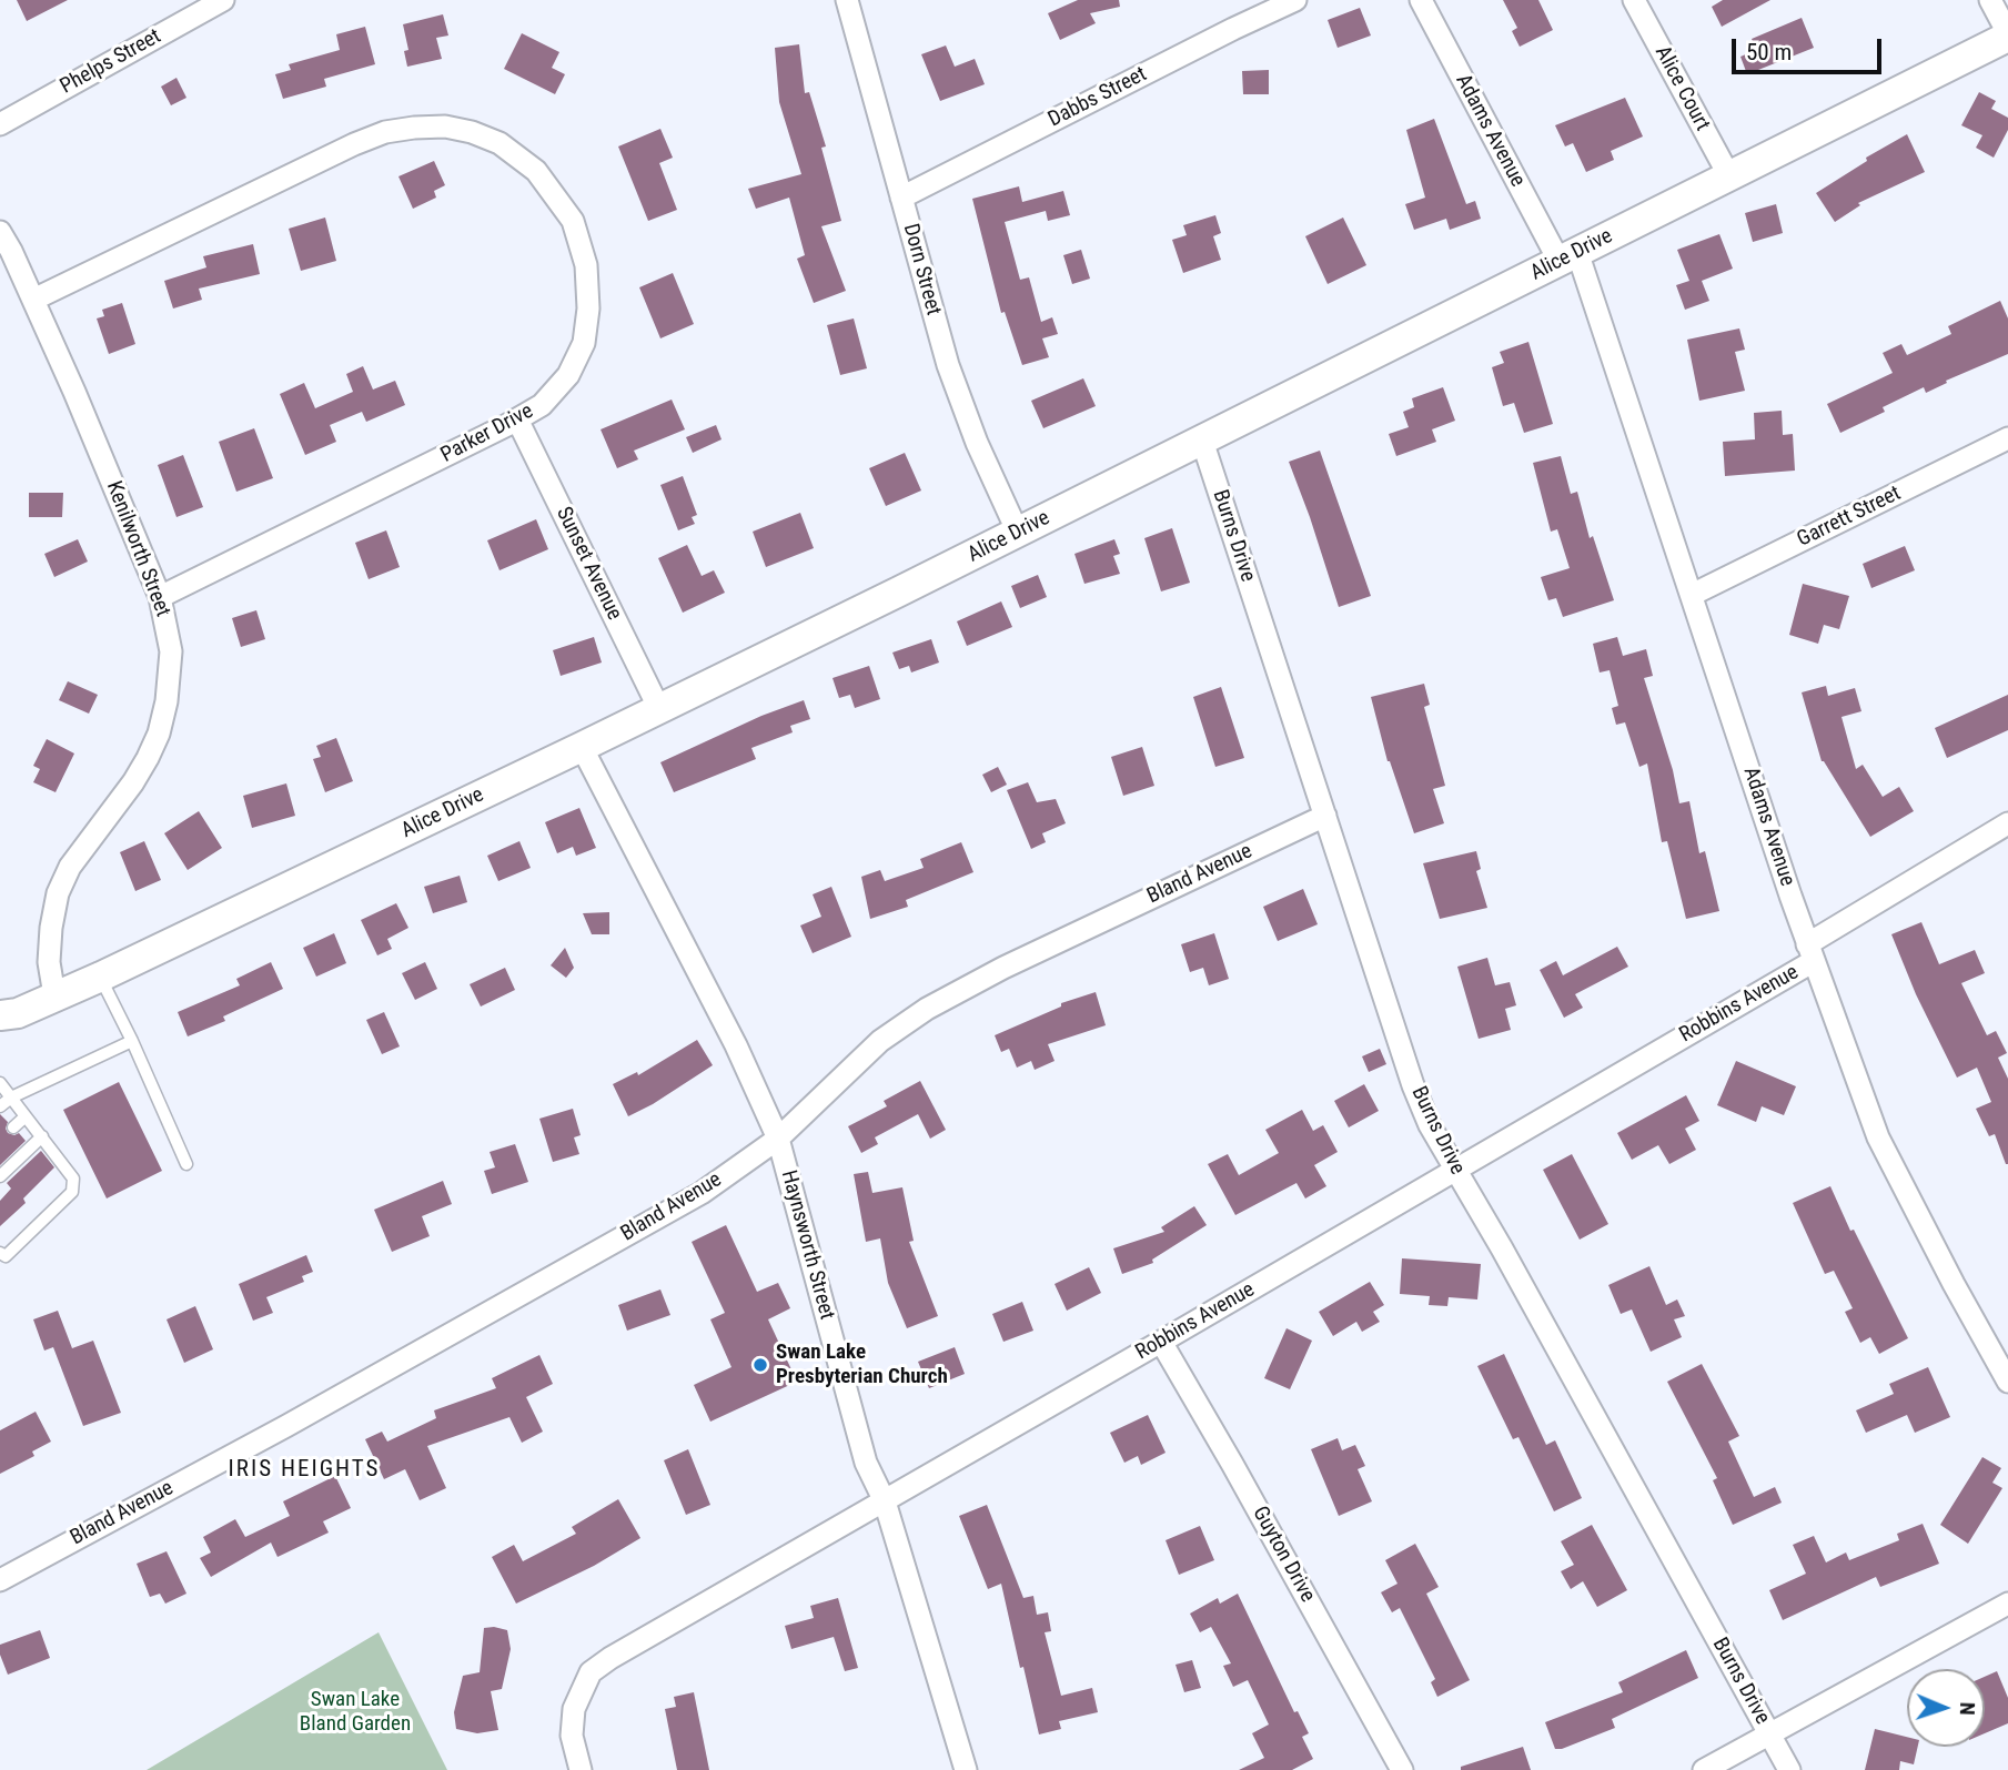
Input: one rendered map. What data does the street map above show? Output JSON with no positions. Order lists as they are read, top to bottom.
{
  "streets": {
    "main road": ["Alice Drive"],
    "street": [
      "Phelps Street",
      "Alice Court",
      "Dabbs Street",
      "Adams Avenue",
      "Dorn Street",
      "Parker Drive",
      "Garrett Street",
      "Burns Drive",
      "Kenilworth Street",
      "Sunset Avenue",
      "Bland Avenue",
      "Robbins Avenue",
      "Haynsworth Street",
      "Guyton Drive"
    ]
  },
  "crossings": [
    ["Alice Court", "Alice Drive"],
    ["Dabbs Street", "Dorn Street"],
    ["Adams Avenue", "Alice Drive"],
    ["Adams Avenue", "Garrett Street"],
    ["Adams Avenue", "Robbins Avenue"],
    ["Alice Drive", "Dorn Street"],
    ["Alice Drive", "Burns Drive"],
    ["Alice Drive", "Kenilworth Street"],
    ["Alice Drive", "Sunset Avenue"],
    ["Alice Drive", "Haynsworth Street"],
    ["Parker Drive", "Kenilworth Street"],
    ["Parker Drive", "Sunset Avenue"],
    ["Burns Drive", "Bland Avenue"],
    ["Burns Drive", "Robbins Avenue"],
    ["Bland Avenue", "Haynsworth Street"],
    ["Robbins Avenue", "Haynsworth Street"],
    ["Robbins Avenue", "Guyton Drive"]
  ],
  "districts": ["IRIS HEIGHTS"],
  "parks": ["Swan Lake Bland Garden"],
  "places": ["Swan Lake Presbyterian Church"],
  "scale_bar": "50 m",
  "north": "right"
}
